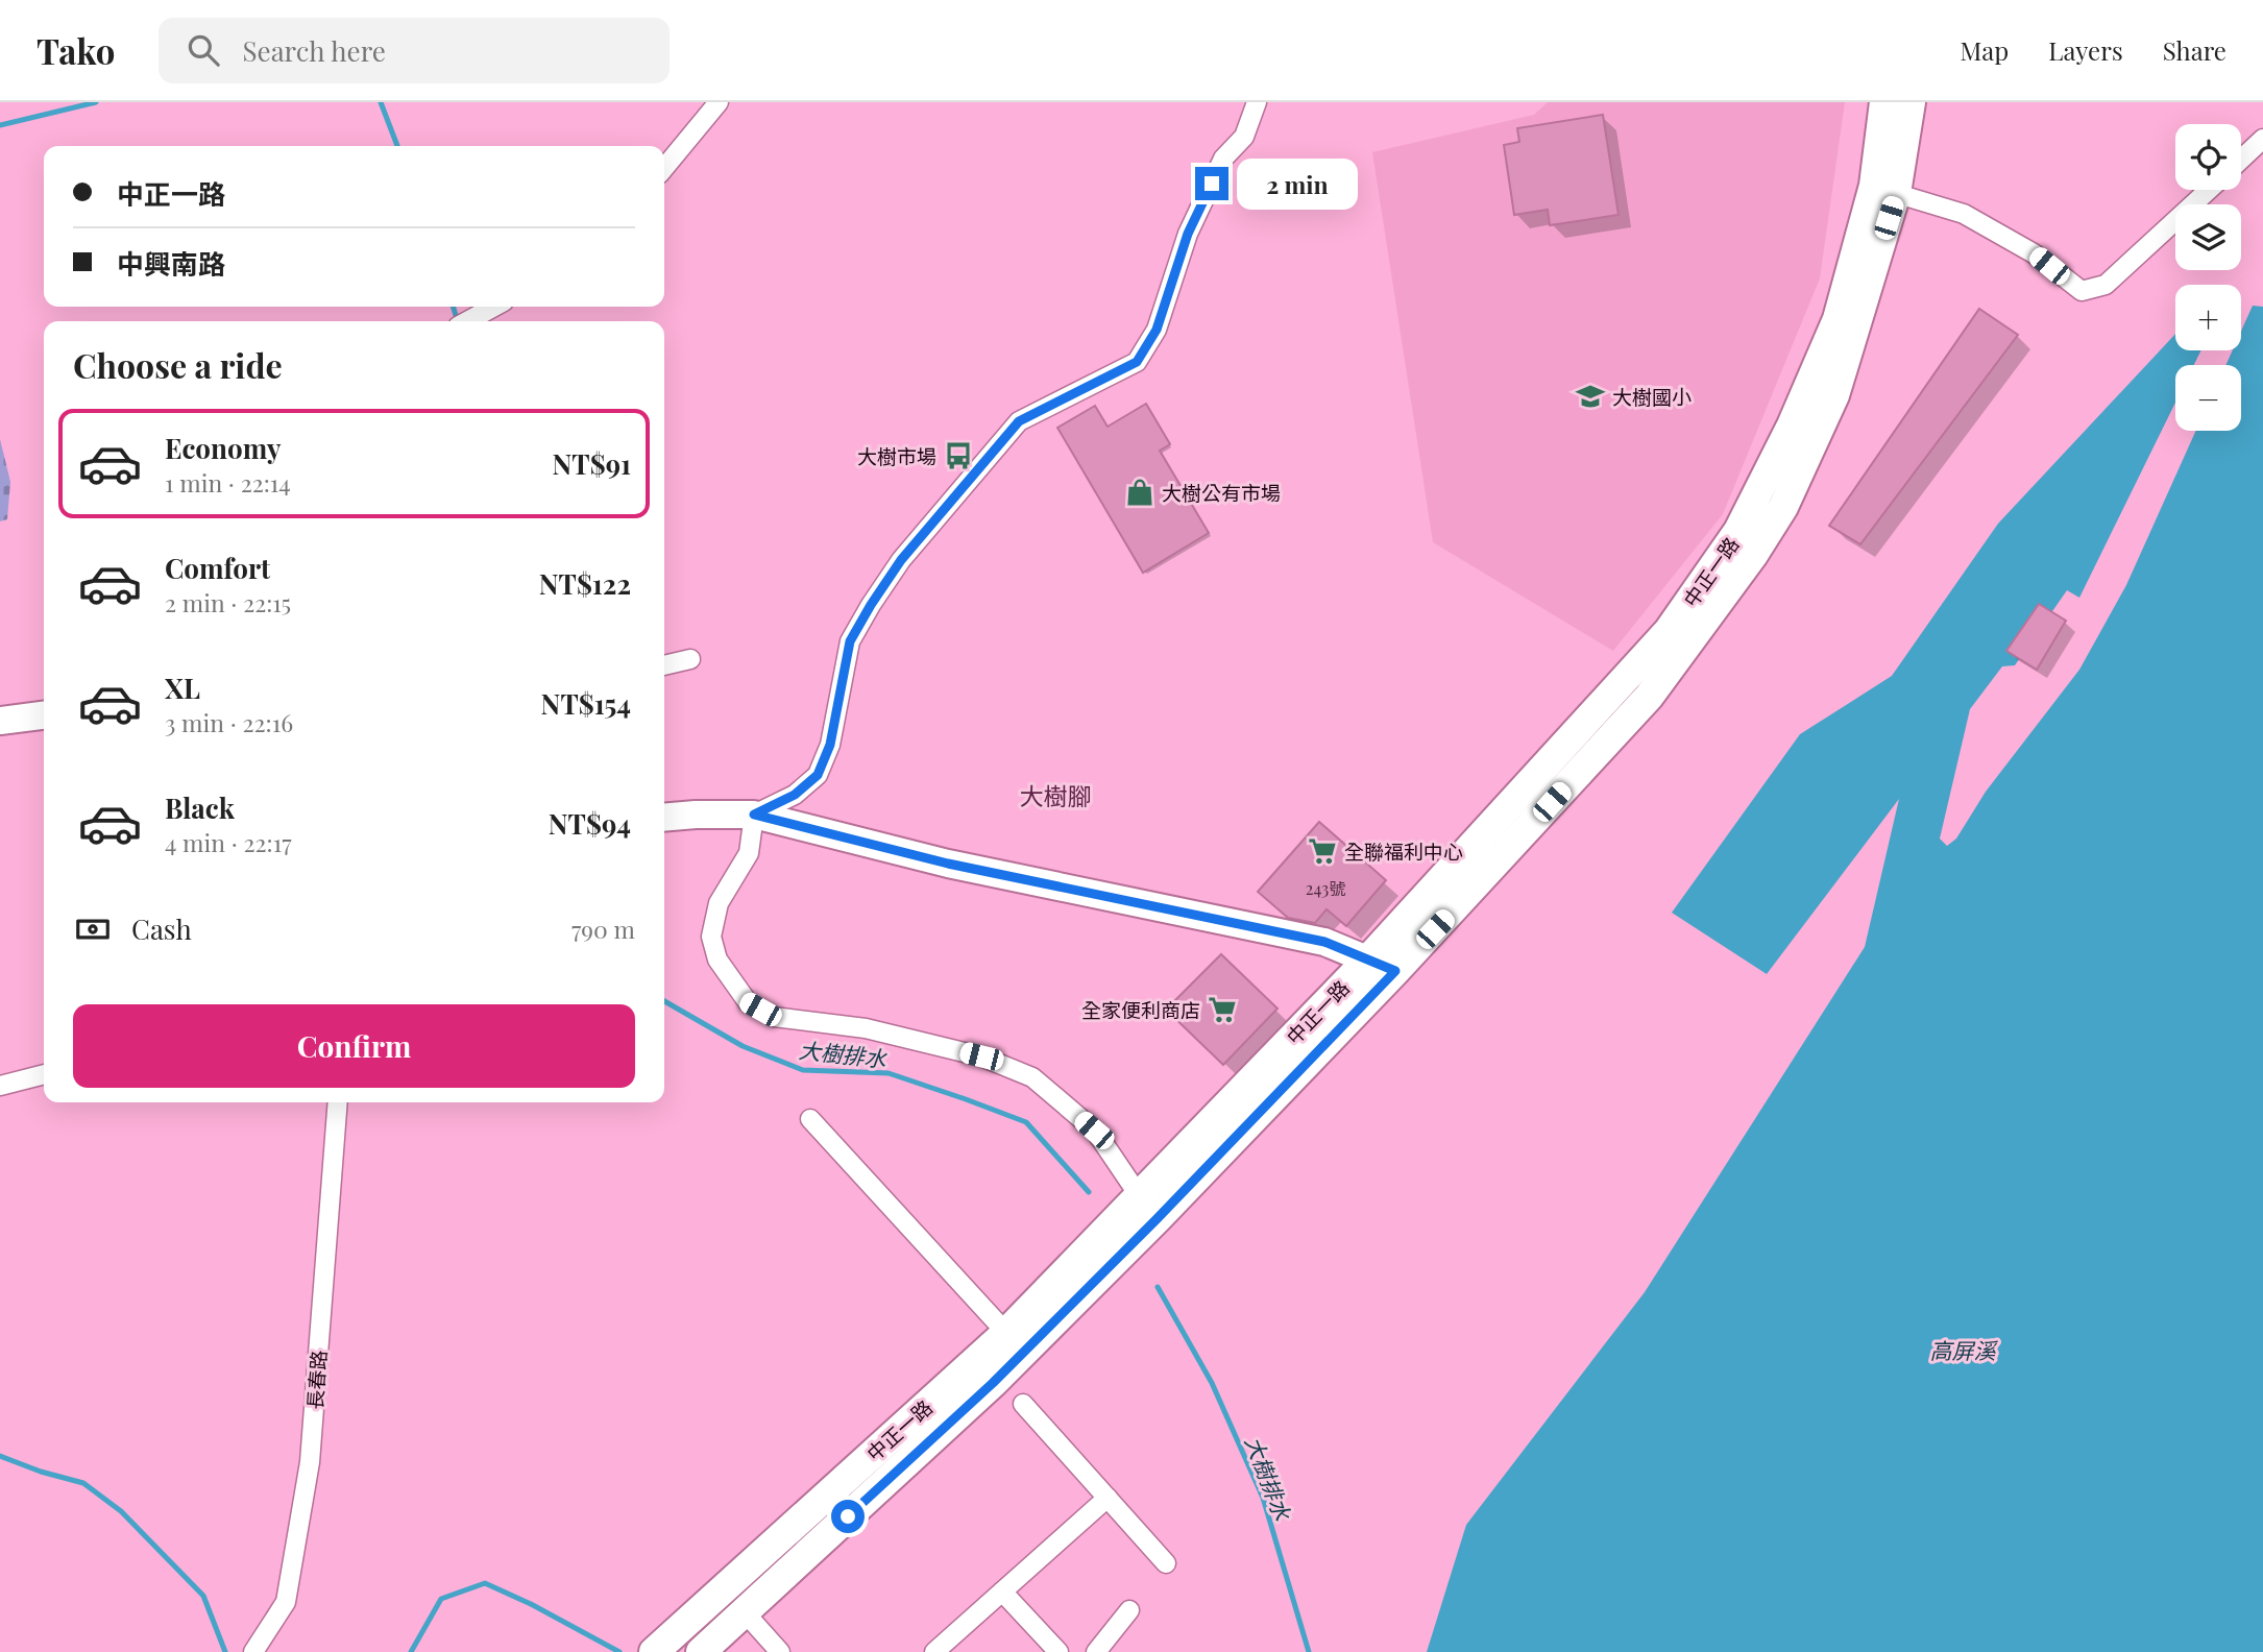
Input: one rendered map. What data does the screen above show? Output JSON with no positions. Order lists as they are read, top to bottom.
{
  "streets": {
    "main road": ["中正一路"],
    "street": ["長春路"]
  },
  "districts": ["大樹腳"],
  "water": ["大樹排水", "高屏溪"],
  "places": {
    "school or university": ["大樹國小"],
    "bus stop": ["大樹市場"],
    "shop": ["大樹公有市場"],
    "supermarket": ["全聯福利中心", "全家便利商店"]
  },
  "house_numbers": ["243號"],
  "page": {
    "header": "Tako",
    "search": "Search here",
    "nav": ["Map", "Layers", "Share"],
    "map_buttons": ["+", "−"],
    "banner": ["中正一路", "中興南路"],
    "bubble": "2 min",
    "heading": "Choose a ride",
    "list": [
      {
        "name": "Economy",
        "note": "1 min · 22:14",
        "value": "NT$91"
      },
      {
        "name": "Comfort",
        "note": "2 min · 22:15",
        "value": "NT$122"
      },
      {
        "name": "XL",
        "note": "3 min · 22:16",
        "value": "NT$154"
      },
      {
        "name": "Black",
        "note": "4 min · 22:17",
        "value": "NT$94"
      }
    ],
    "pay": ["Cash", "790 m"],
    "buttons": "Confirm"
  }
}
